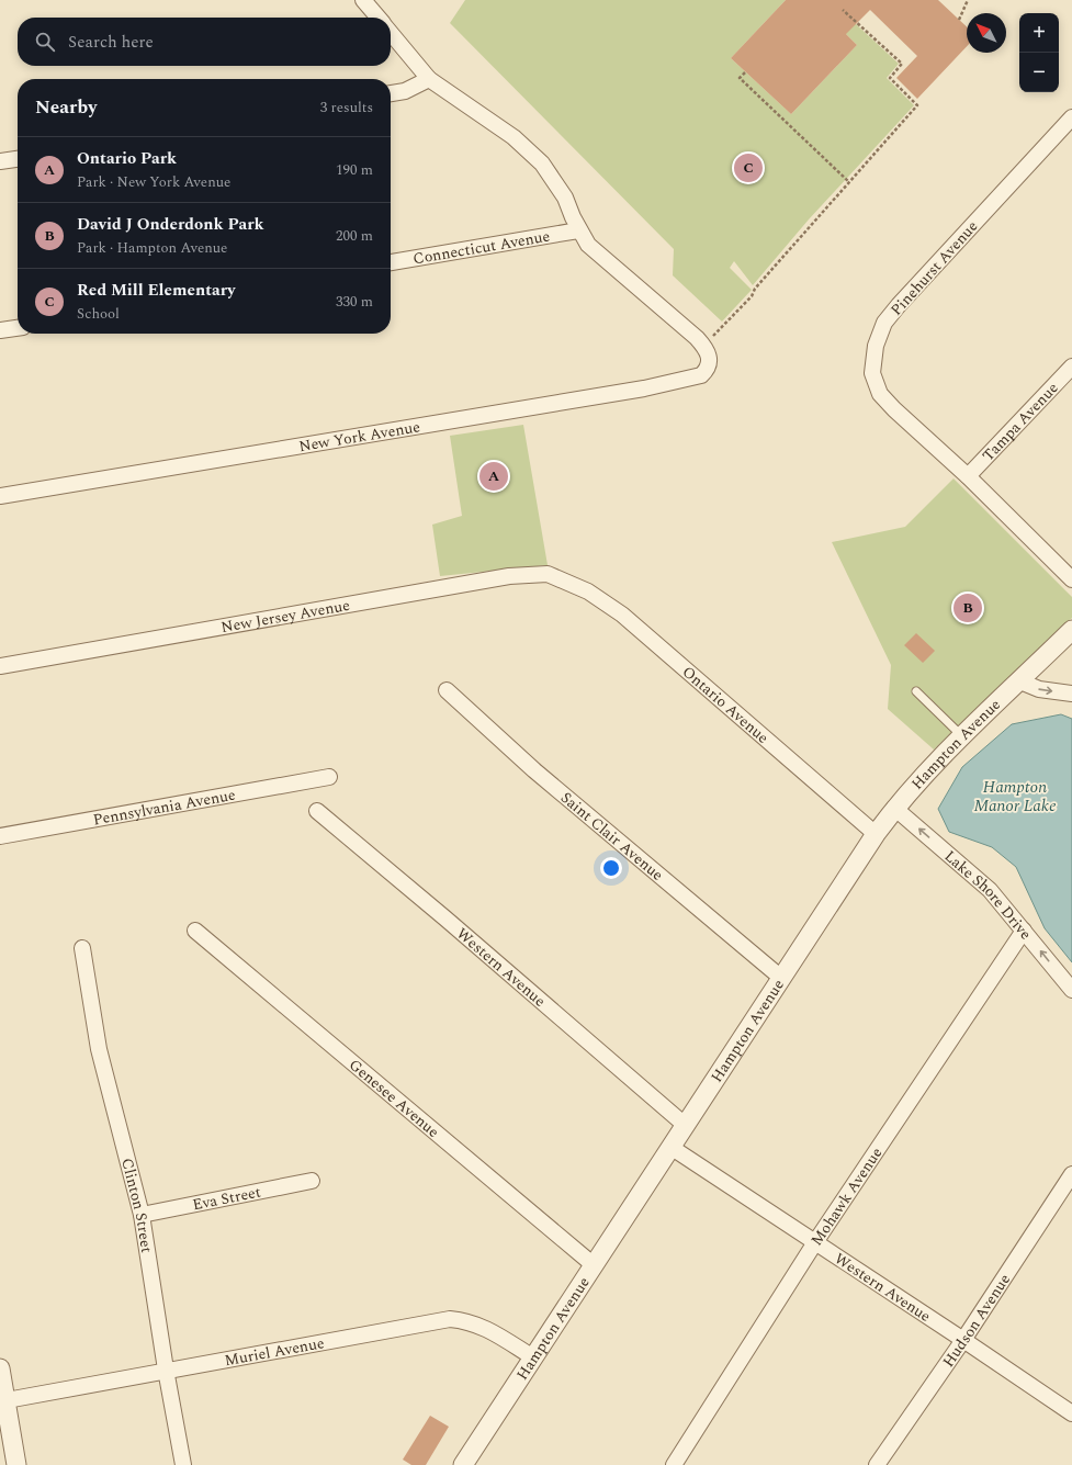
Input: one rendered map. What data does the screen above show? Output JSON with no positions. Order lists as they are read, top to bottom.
{
  "streets": {
    "street": [
      "Connecticut Avenue",
      "Pinehurst Avenue",
      "Tampa Avenue",
      "New York Avenue",
      "New Jersey Avenue",
      "Ontario Avenue",
      "Hampton Avenue",
      "Pennsylvania Avenue",
      "Saint Clair Avenue",
      "Lake Shore Drive",
      "Western Avenue",
      "Genesee Avenue",
      "Mohawk Avenue",
      "Eva Street",
      "Clinton Street",
      "Hudson Avenue",
      "Muriel Avenue"
    ]
  },
  "crossings": [
    ["Pinehurst Avenue", "Tampa Avenue"],
    ["New Jersey Avenue", "Ontario Avenue"],
    ["Ontario Avenue", "Hampton Avenue"],
    ["Hampton Avenue", "Saint Clair Avenue"],
    ["Hampton Avenue", "Lake Shore Drive"],
    ["Hampton Avenue", "Western Avenue"],
    ["Hampton Avenue", "Genesee Avenue"],
    ["Hampton Avenue", "Muriel Avenue"],
    ["Lake Shore Drive", "Mohawk Avenue"],
    ["Western Avenue", "Mohawk Avenue"],
    ["Western Avenue", "Hudson Avenue"],
    ["Eva Street", "Clinton Street"],
    ["Clinton Street", "Muriel Avenue"]
  ],
  "one_way": ["Lake Shore Drive"],
  "water": ["Hampton Manor Lake"],
  "north": "top left",
  "page": {
    "map_buttons": ["+", "−"],
    "search": "Search here",
    "heading": ["Nearby", "3 results"],
    "list": [
      {
        "mark": "A",
        "name": "Ontario Park",
        "note": "Park · New York Avenue",
        "value": "190 m"
      },
      {
        "mark": "B",
        "name": "David J Onderdonk Park",
        "note": "Park · Hampton Avenue",
        "value": "200 m"
      },
      {
        "mark": "C",
        "name": "Red Mill Elementary",
        "note": "School",
        "value": "330 m"
      }
    ],
    "pins": ["C", "A", "B"]
  }
}
